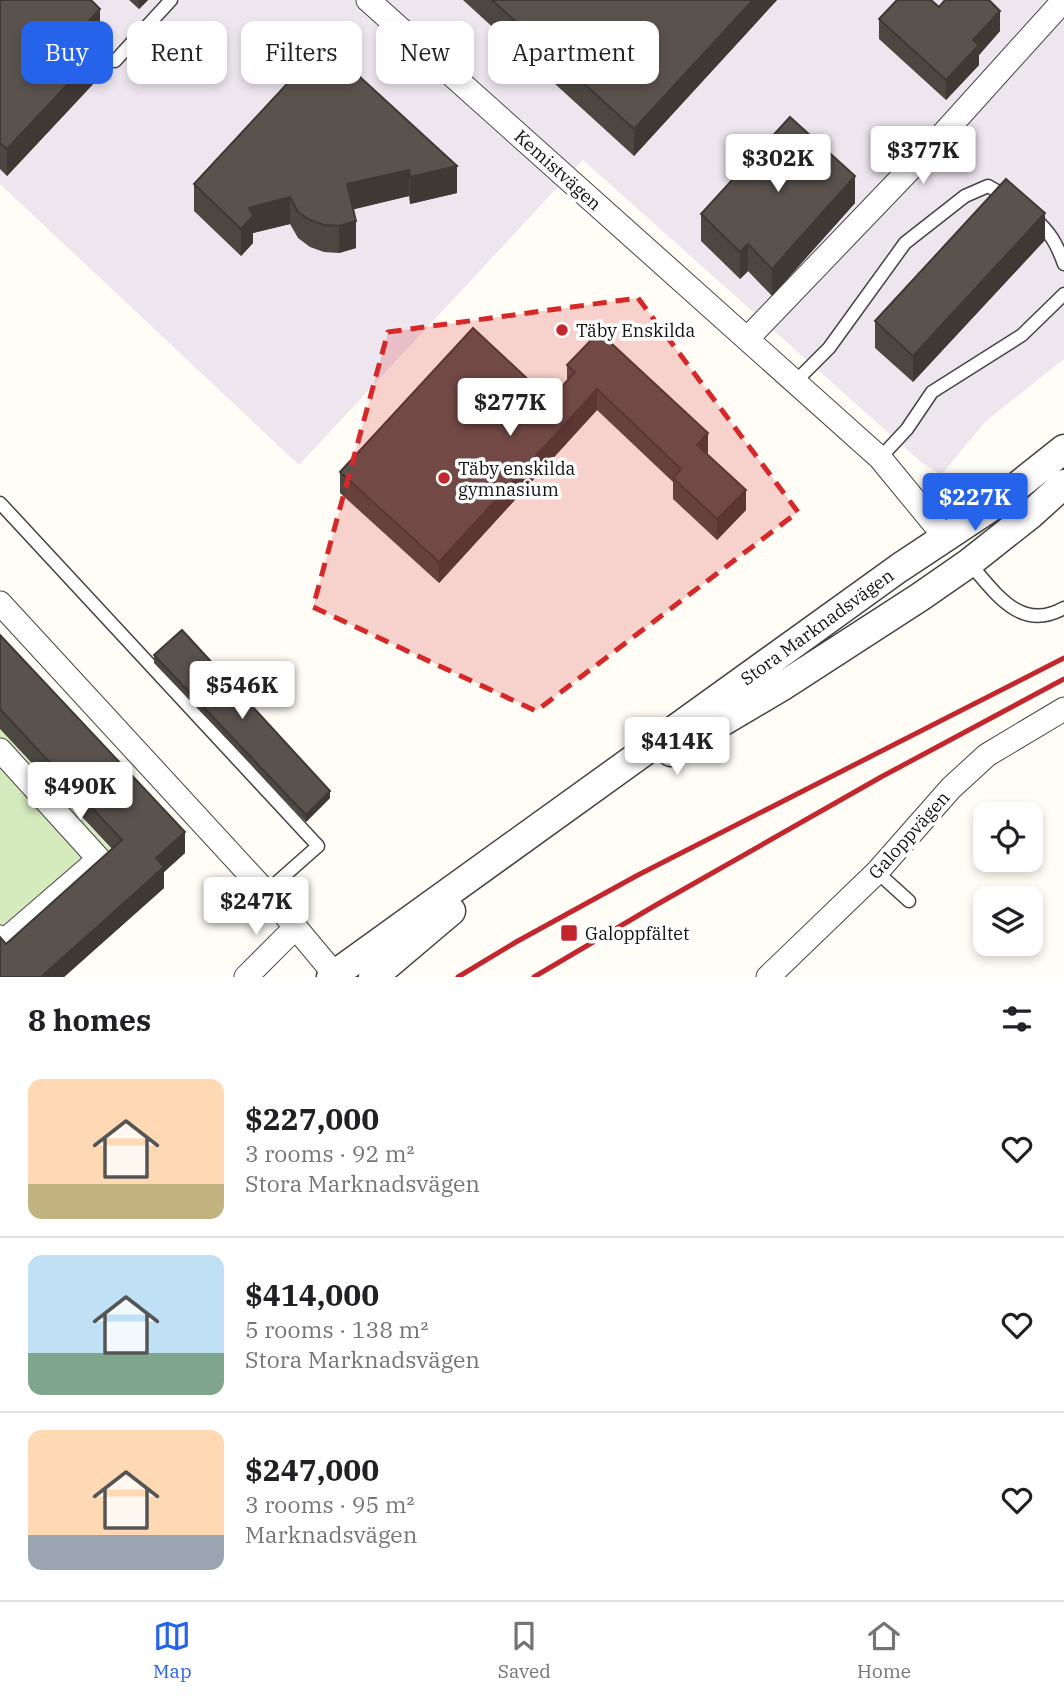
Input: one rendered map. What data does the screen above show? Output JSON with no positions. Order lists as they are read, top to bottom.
{
  "streets": {
    "street": ["Kemistvägen", "Stora Marknadsvägen", "Galoppvägen"]
  },
  "crossings": [
    ["Kemistvägen", "Stora Marknadsvägen"]
  ],
  "places": {
    "other": ["Täby Enskilda", "Täby enskilda gymnasium"],
    "transit": ["Galoppfältet"]
  },
  "page": {
    "chip": [
      "Buy",
      "Rent",
      "Filters",
      "New",
      "Apartment"
    ],
    "price": [
      "$377K",
      "$302K",
      "$277K",
      "$227K",
      "$546K",
      "$414K",
      "$490K",
      "$247K"
    ],
    "heading": "8 homes",
    "list": [
      {
        "name": "$227,000",
        "note": "3 rooms · 92 m² · Stora Marknadsvägen"
      },
      {
        "name": "$414,000",
        "note": "5 rooms · 138 m² · Stora Marknadsvägen"
      },
      {
        "name": "$247,000",
        "note": "3 rooms · 95 m² · Marknadsvägen"
      }
    ],
    "tabs": ["Map", "Saved", "Home"]
  }
}
